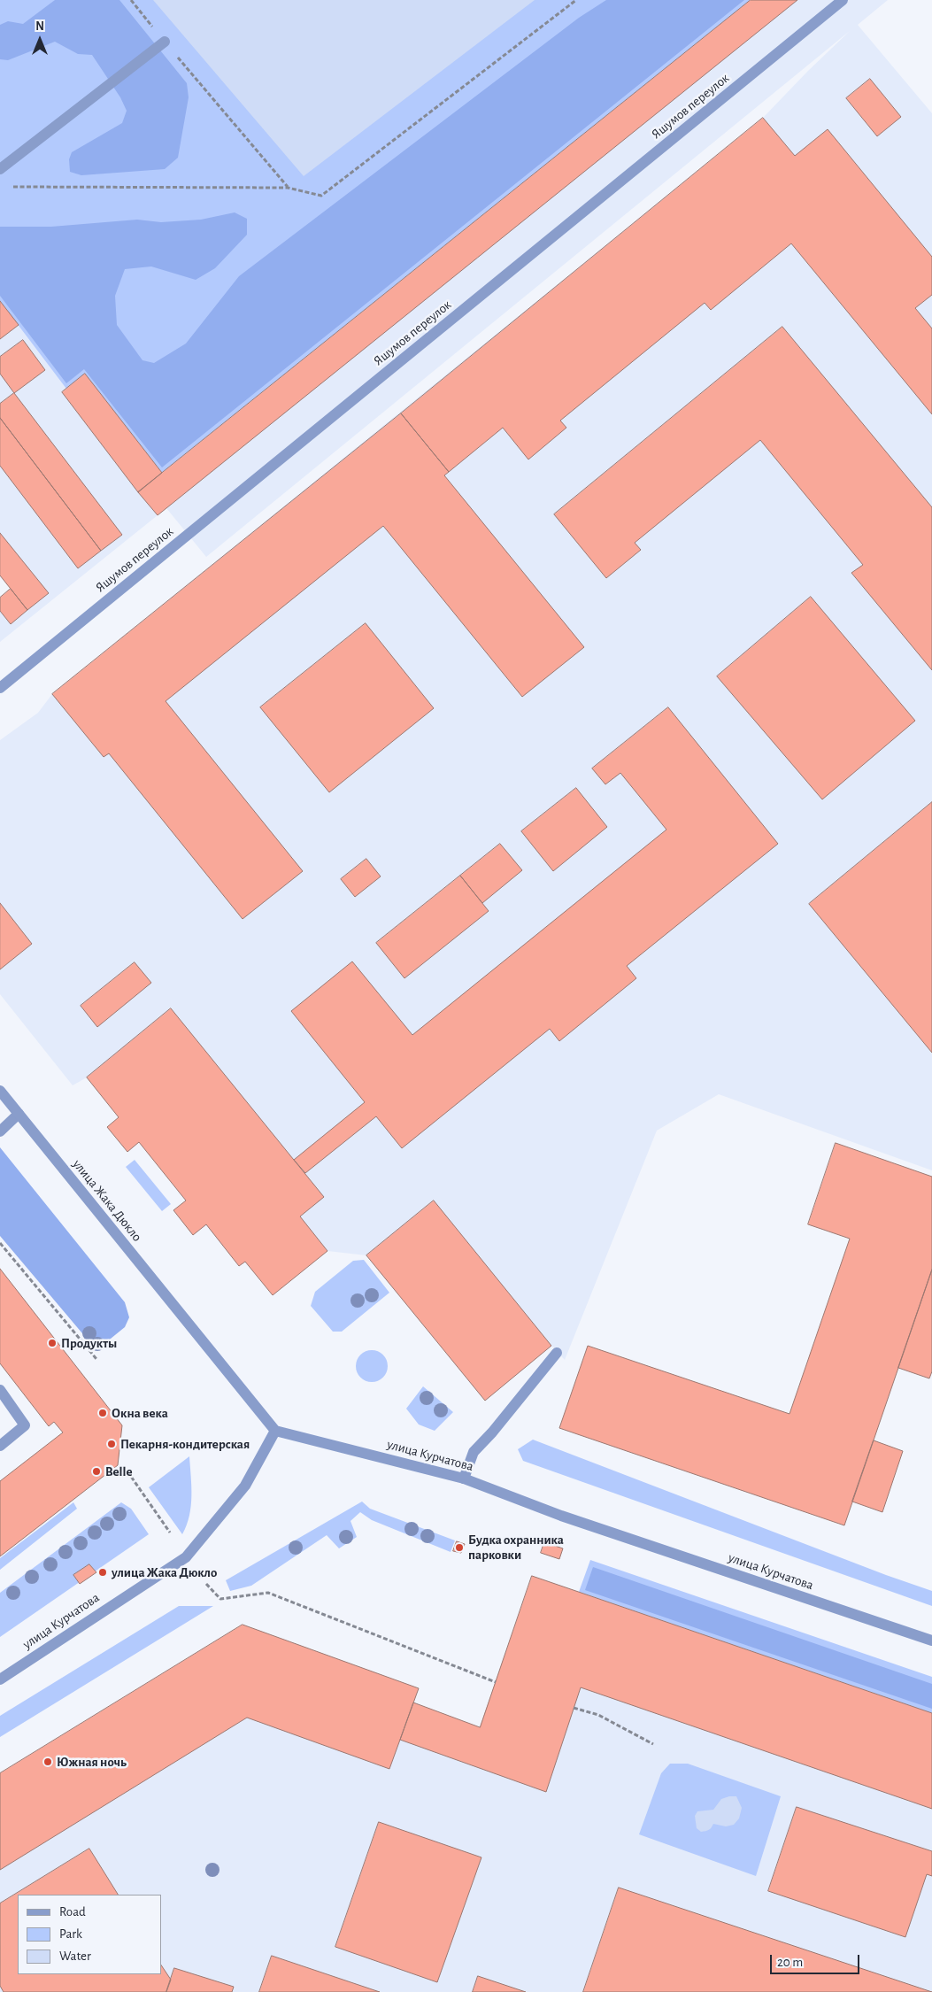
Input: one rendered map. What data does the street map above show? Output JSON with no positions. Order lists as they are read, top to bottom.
{
  "streets": {
    "street": ["Яшумов переулок", "улица Жака Дюкло", "улица Курчатова"]
  },
  "crossings": [
    ["улица Жака Дюкло", "улица Курчатова"]
  ],
  "places": [
    "Продукты",
    "Окна века",
    "Пекарня-кондитерская",
    "Belle",
    "Будка охранника парковки",
    "улица Жака Дюкло",
    "Южная ночь"
  ],
  "legend": ["Road", "Park", "Water"],
  "scale_bar": "20 m",
  "north": "top"
}
